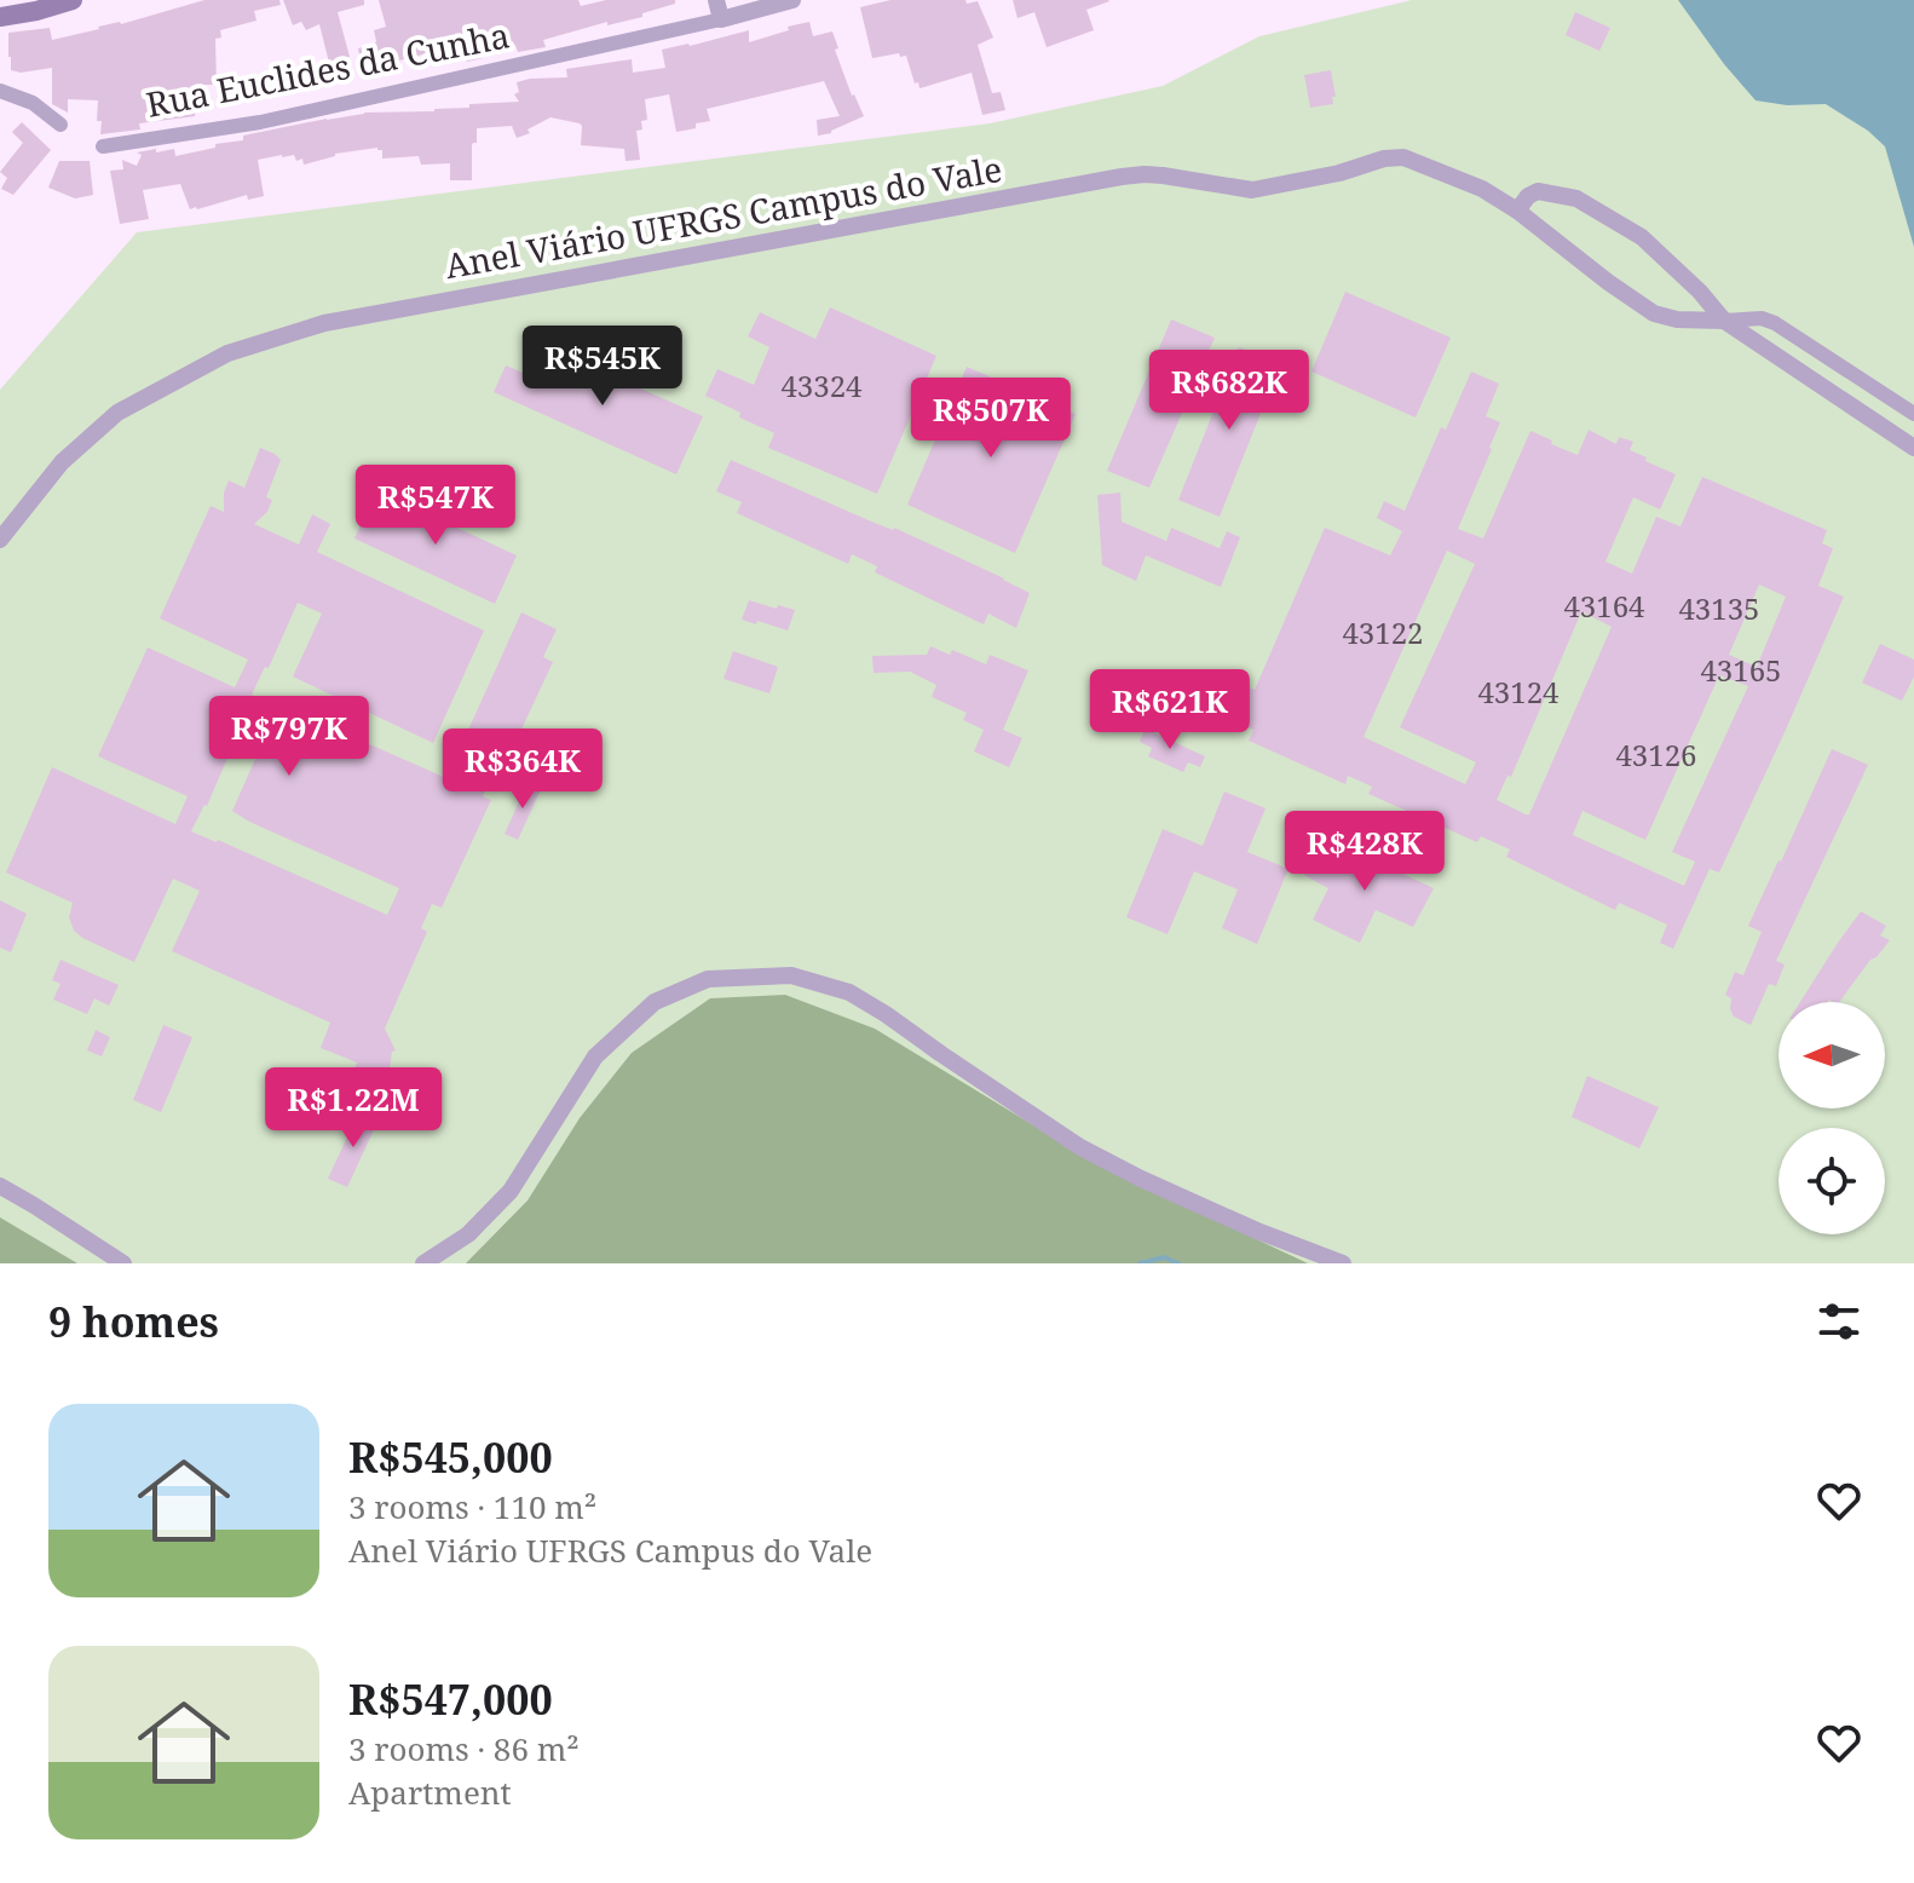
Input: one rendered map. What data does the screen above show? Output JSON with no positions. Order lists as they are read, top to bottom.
{
  "streets": {
    "street": ["Rua Euclides da Cunha", "Anel Viário UFRGS Campus do Vale"]
  },
  "house_numbers": [
    "43324",
    "43164",
    "43135",
    "43122",
    "43165",
    "43124",
    "43126"
  ],
  "north": "left",
  "page": {
    "price": [
      "R$545K",
      "R$682K",
      "R$507K",
      "R$547K",
      "R$621K",
      "R$797K",
      "R$364K",
      "R$428K",
      "R$1.22M"
    ],
    "heading": "9 homes",
    "list": [
      {
        "name": "R$545,000",
        "note": "3 rooms · 110 m² · Anel Viário UFRGS Campus do Vale"
      },
      {
        "name": "R$547,000",
        "note": "3 rooms · 86 m² · Apartment"
      }
    ]
  }
}
